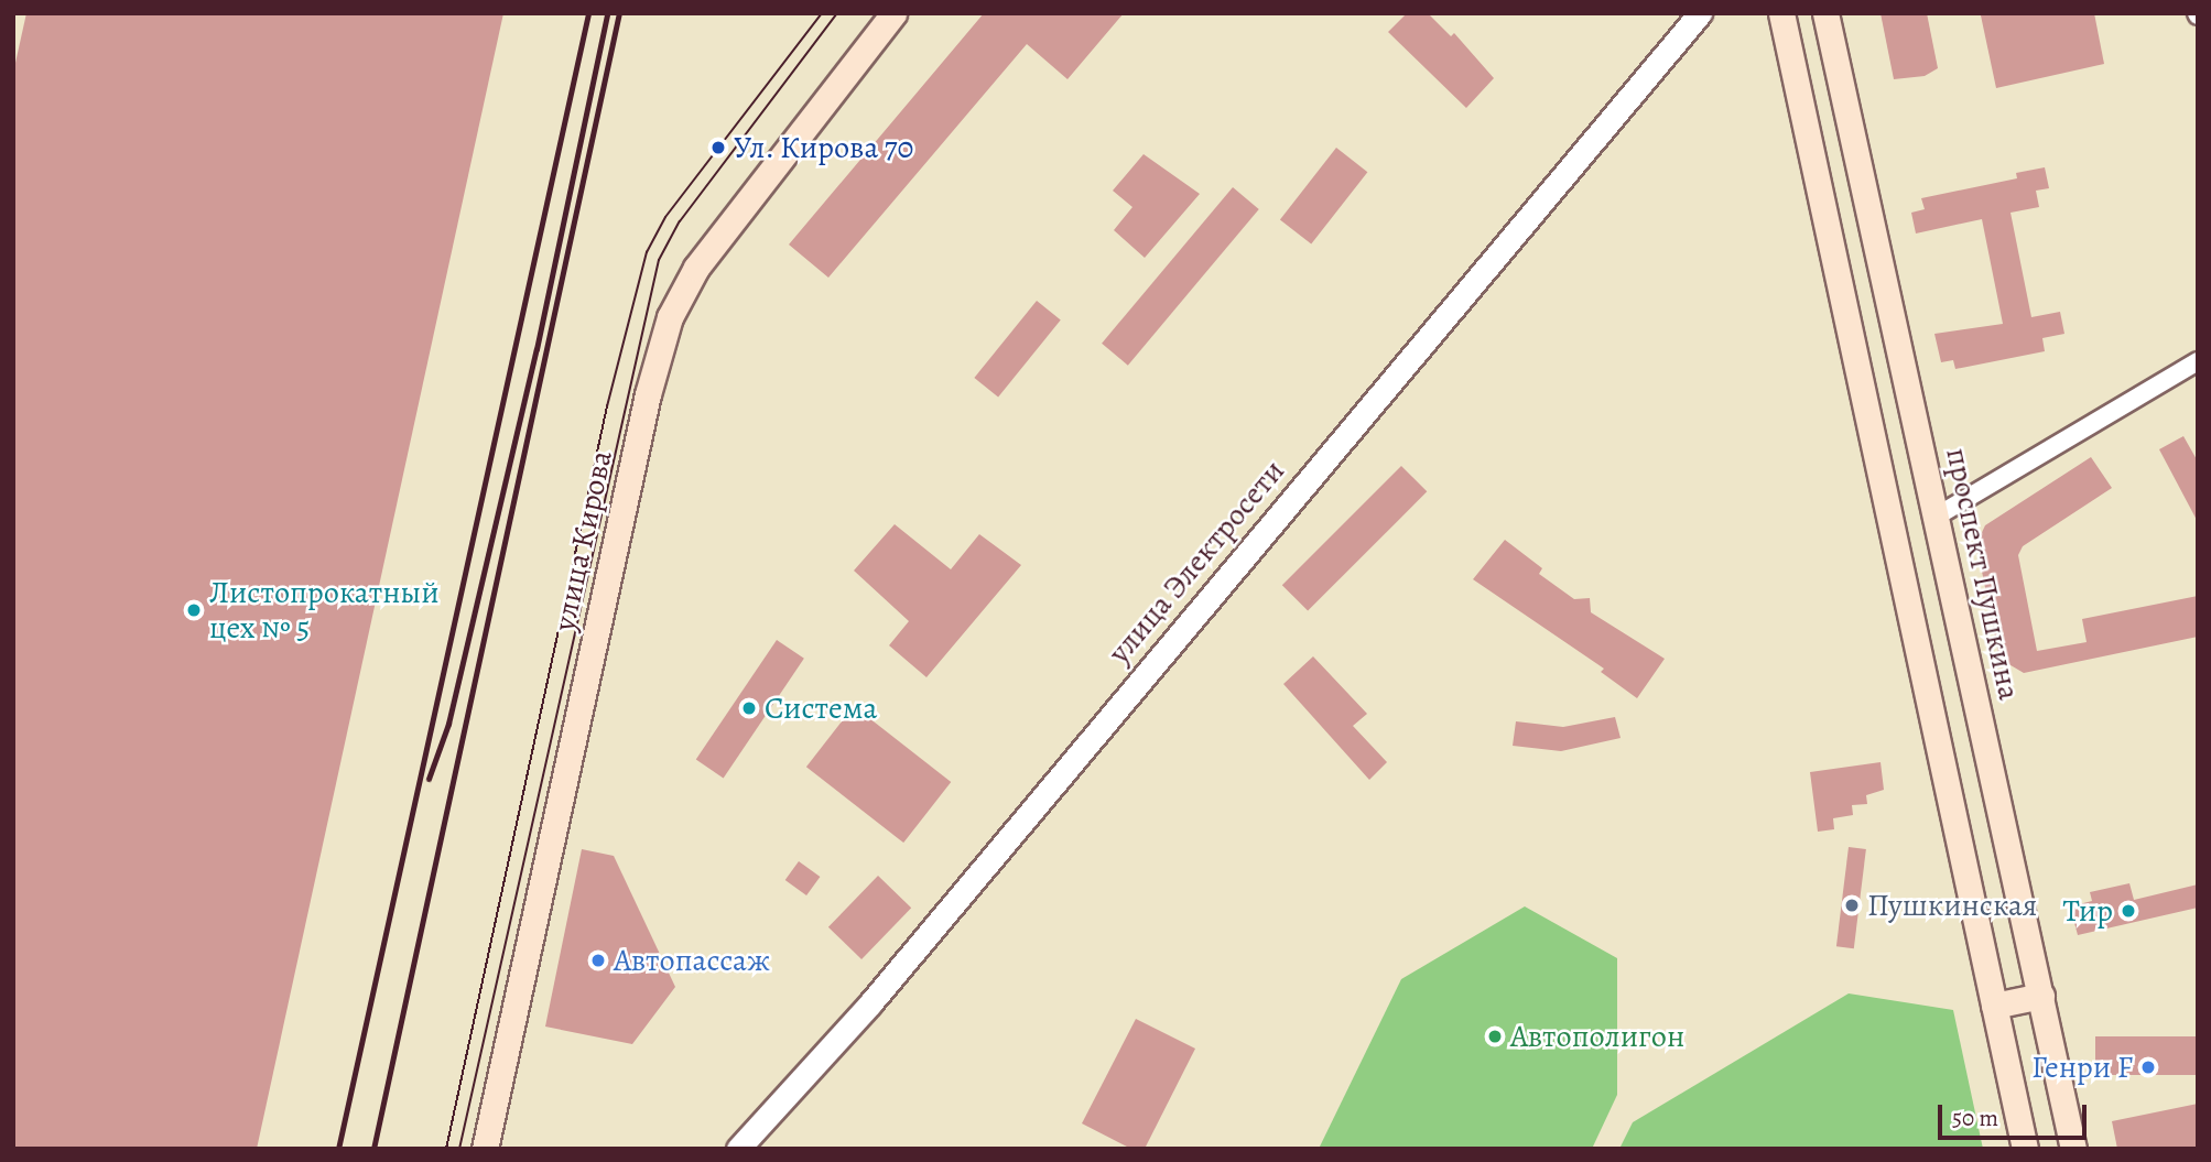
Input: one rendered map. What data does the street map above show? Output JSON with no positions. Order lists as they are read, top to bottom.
{
  "streets": {
    "main road": ["улица Кирова", "проспект Пушкина"],
    "street": ["улица Электросети"]
  },
  "places": [
    "Ул. Кирова 70",
    "Листопрокатный цех № 5",
    "Система",
    "Пушкинская",
    "Тир",
    "Автопассаж",
    "Автополигон",
    "Генри F"
  ],
  "scale_bar": "50 m"
}
